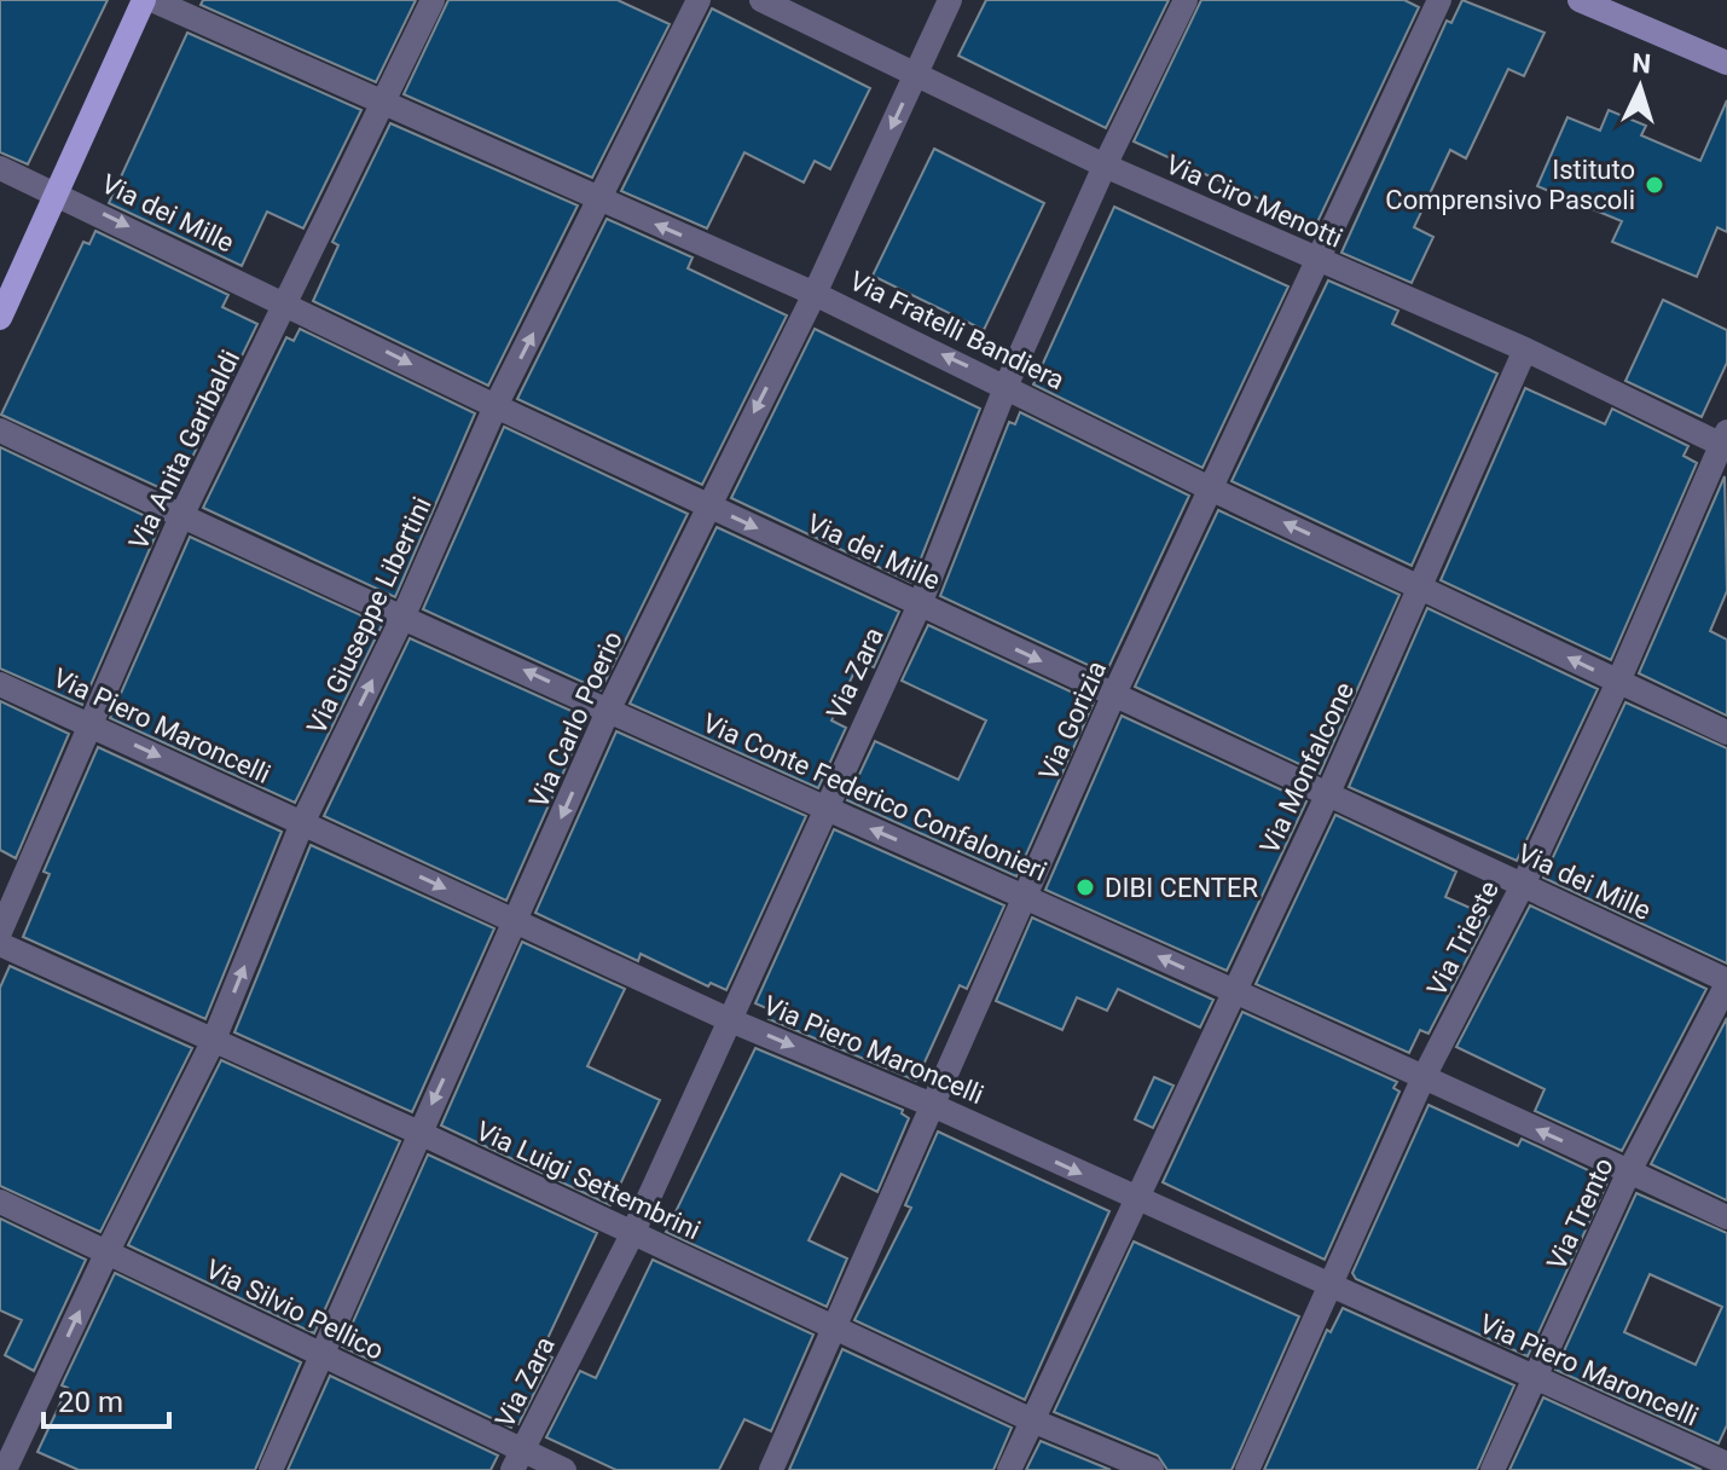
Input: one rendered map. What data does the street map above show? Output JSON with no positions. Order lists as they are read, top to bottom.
{
  "streets": {
    "street": [
      "Via Ciro Menotti",
      "Via dei Mille",
      "Via Fratelli Bandiera",
      "Via Anita Garibaldi",
      "Via Giuseppe Libertini",
      "Via Zara",
      "Via Carlo Poerio",
      "Via Gorizia",
      "Via Piero Maroncelli",
      "Via Monfalcone",
      "Via Conte Federico Confalonieri",
      "Via Trieste",
      "Via Luigi Settembrini",
      "Via Trento",
      "Via Silvio Pellico"
    ]
  },
  "crossings": [
    ["Via Ciro Menotti", "Via Zara"],
    ["Via Ciro Menotti", "Via Carlo Poerio"],
    ["Via Ciro Menotti", "Via Gorizia"],
    ["Via Ciro Menotti", "Via Monfalcone"],
    ["Via Ciro Menotti", "Via Trieste"],
    ["Via dei Mille", "Via Anita Garibaldi"],
    ["Via dei Mille", "Via Giuseppe Libertini"],
    ["Via dei Mille", "Via Zara"],
    ["Via dei Mille", "Via Carlo Poerio"],
    ["Via dei Mille", "Via Gorizia"],
    ["Via dei Mille", "Via Monfalcone"],
    ["Via dei Mille", "Via Trieste"],
    ["Via dei Mille", "Via Trento"],
    ["Via Fratelli Bandiera", "Via Anita Garibaldi"],
    ["Via Fratelli Bandiera", "Via Giuseppe Libertini"],
    ["Via Fratelli Bandiera", "Via Zara"],
    ["Via Fratelli Bandiera", "Via Carlo Poerio"],
    ["Via Fratelli Bandiera", "Via Gorizia"],
    ["Via Fratelli Bandiera", "Via Monfalcone"],
    ["Via Fratelli Bandiera", "Via Trieste"],
    ["Via Anita Garibaldi", "Via Piero Maroncelli"],
    ["Via Anita Garibaldi", "Via Conte Federico Confalonieri"],
    ["Via Giuseppe Libertini", "Via Piero Maroncelli"],
    ["Via Giuseppe Libertini", "Via Conte Federico Confalonieri"],
    ["Via Giuseppe Libertini", "Via Luigi Settembrini"],
    ["Via Giuseppe Libertini", "Via Silvio Pellico"],
    ["Via Zara", "Via Piero Maroncelli"],
    ["Via Zara", "Via Conte Federico Confalonieri"],
    ["Via Zara", "Via Luigi Settembrini"],
    ["Via Zara", "Via Silvio Pellico"],
    ["Via Carlo Poerio", "Via Piero Maroncelli"],
    ["Via Carlo Poerio", "Via Conte Federico Confalonieri"],
    ["Via Carlo Poerio", "Via Luigi Settembrini"],
    ["Via Carlo Poerio", "Via Silvio Pellico"],
    ["Via Gorizia", "Via Piero Maroncelli"],
    ["Via Gorizia", "Via Conte Federico Confalonieri"],
    ["Via Gorizia", "Via Luigi Settembrini"],
    ["Via Piero Maroncelli", "Via Monfalcone"],
    ["Via Piero Maroncelli", "Via Trieste"],
    ["Via Piero Maroncelli", "Via Trento"],
    ["Via Monfalcone", "Via Conte Federico Confalonieri"],
    ["Via Monfalcone", "Via Luigi Settembrini"],
    ["Via Conte Federico Confalonieri", "Via Trieste"],
    ["Via Conte Federico Confalonieri", "Via Trento"]
  ],
  "one_way": [
    "Via dei Mille",
    "Via Fratelli Bandiera",
    "Via Giuseppe Libertini",
    "Via Carlo Poerio",
    "Via Piero Maroncelli",
    "Via Conte Federico Confalonieri"
  ],
  "places": ["Istituto Comprensivo Pascoli", "DIBI CENTER"],
  "scale_bar": "20 m",
  "north": "top"
}
